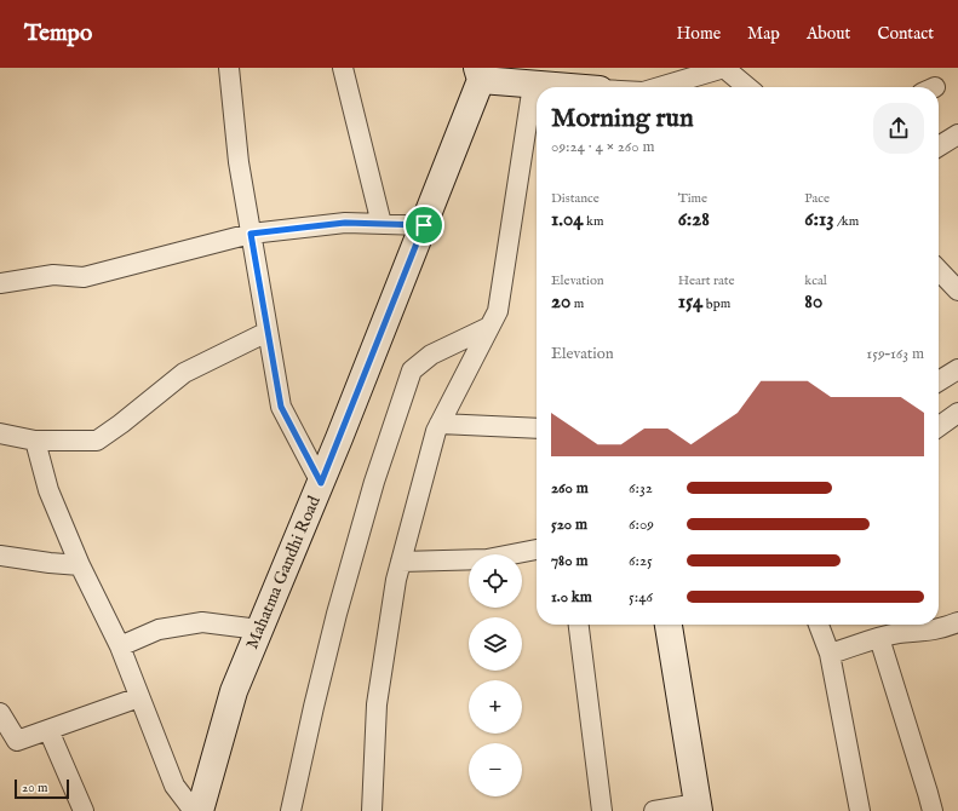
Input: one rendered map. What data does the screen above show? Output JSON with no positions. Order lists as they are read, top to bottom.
{
  "streets": {
    "street": ["Mahatma Gandhi Road"]
  },
  "scale_bar": "20 m",
  "page": {
    "header": "Tempo",
    "nav": [
      "Home",
      "Map",
      "About",
      "Contact"
    ],
    "heading": ["Morning run", "09:24 · 4 × 260 m"],
    "stats": [
      ["Distance", "1.04 km"],
      ["Time", "6:28"],
      ["Pace", "6:13 /km"],
      ["Elevation", "20 m"],
      ["Heart rate", "154 bpm"],
      ["kcal", "80"]
    ],
    "chart": ["Elevation", "159–163 m"],
    "list": [
      {
        "name": "260 m",
        "note": "6:32"
      },
      {
        "name": "520 m",
        "note": "6:09"
      },
      {
        "name": "780 m",
        "note": "6:25"
      },
      {
        "name": "1.0 km",
        "note": "5:46"
      }
    ],
    "map_buttons": ["+", "−"],
    "scale": "20 m"
  }
}
